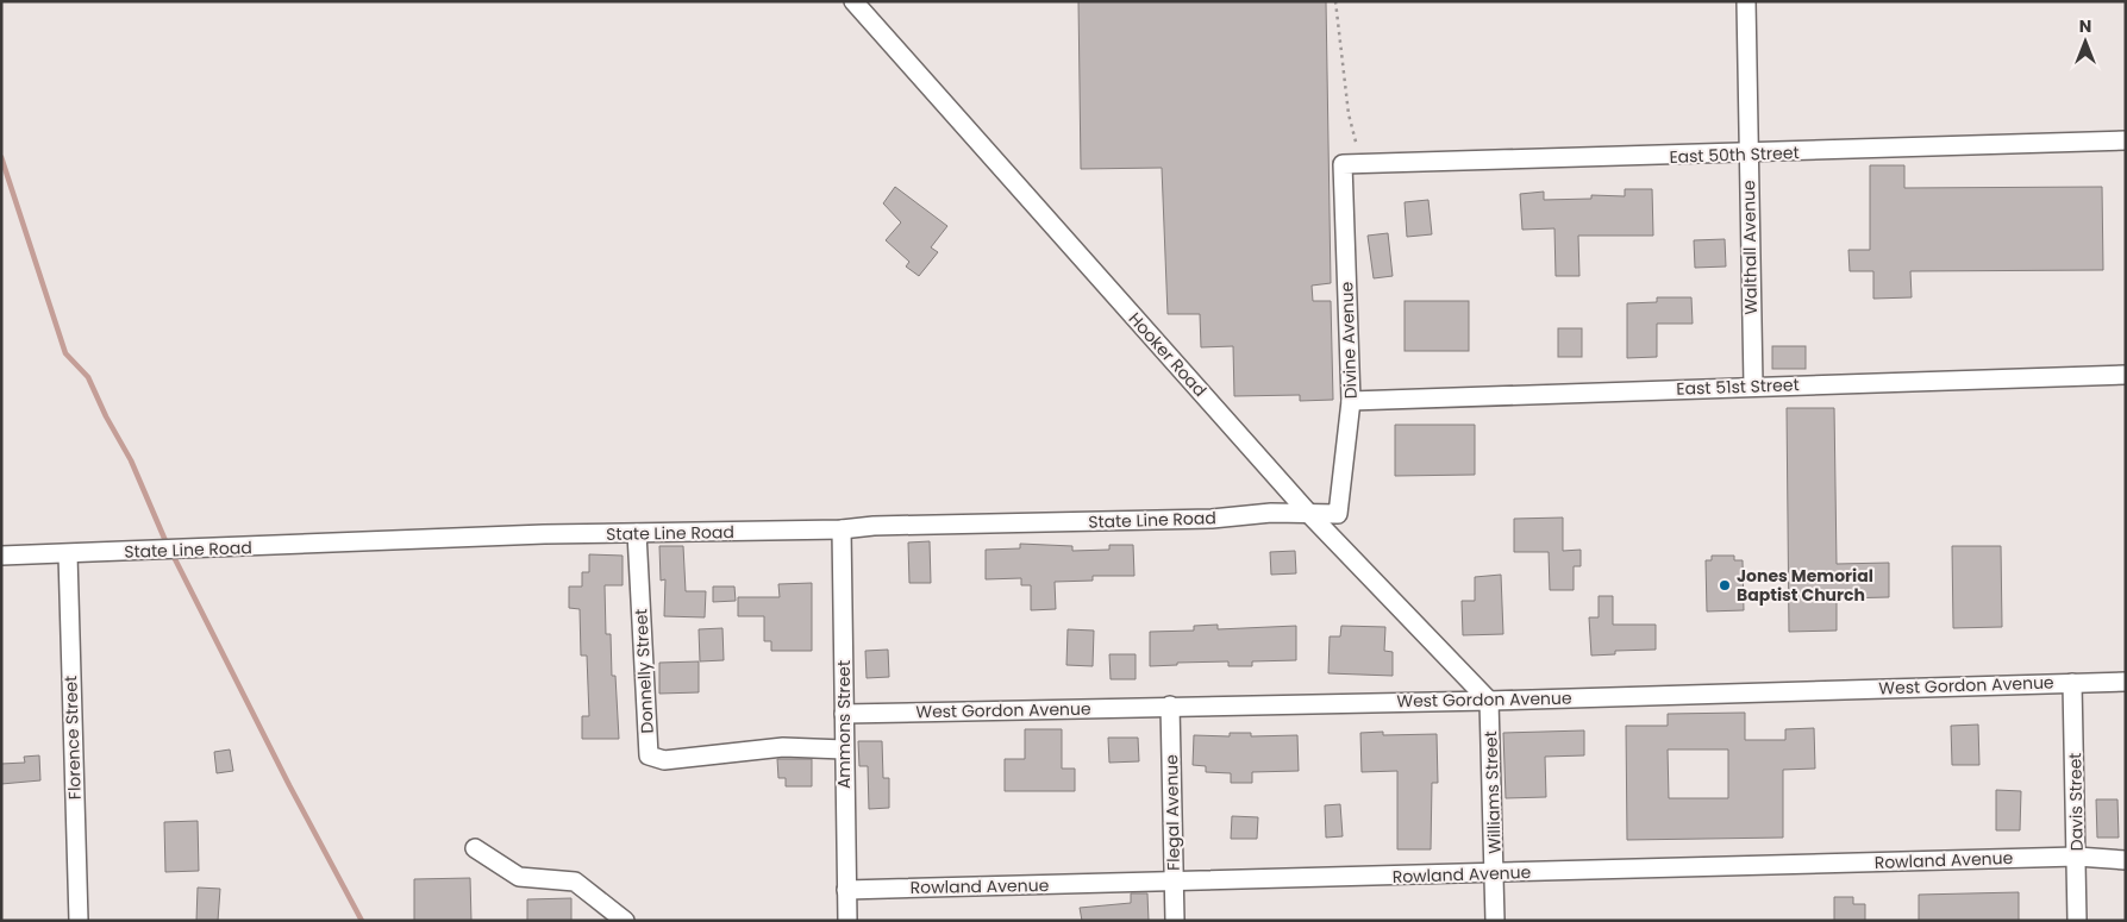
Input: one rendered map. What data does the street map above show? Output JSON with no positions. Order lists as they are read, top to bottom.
{
  "streets": {
    "street": [
      "East 50th Street",
      "Walthall Avenue",
      "Divine Avenue",
      "Hooker Road",
      "East 51st Street",
      "State Line Road",
      "Donnelly Street",
      "West Gordon Avenue",
      "Ammons Street",
      "Florence Street",
      "Williams Street",
      "Davis Street",
      "Flegal Avenue",
      "Rowland Avenue"
    ]
  },
  "crossings": [
    ["East 50th Street", "Walthall Avenue"],
    ["East 50th Street", "Divine Avenue"],
    ["Walthall Avenue", "East 51st Street"],
    ["Divine Avenue", "East 51st Street"],
    ["Divine Avenue", "State Line Road"],
    ["Hooker Road", "State Line Road"],
    ["Hooker Road", "West Gordon Avenue"],
    ["Hooker Road", "Williams Street"],
    ["State Line Road", "Donnelly Street"],
    ["State Line Road", "Ammons Street"],
    ["State Line Road", "Florence Street"],
    ["Donnelly Street", "Ammons Street"],
    ["West Gordon Avenue", "Ammons Street"],
    ["West Gordon Avenue", "Williams Street"],
    ["West Gordon Avenue", "Davis Street"],
    ["West Gordon Avenue", "Flegal Avenue"],
    ["Ammons Street", "Rowland Avenue"],
    ["Williams Street", "Rowland Avenue"],
    ["Davis Street", "Rowland Avenue"],
    ["Flegal Avenue", "Rowland Avenue"]
  ],
  "places": ["Jones Memorial Baptist Church"],
  "north": "top"
}
